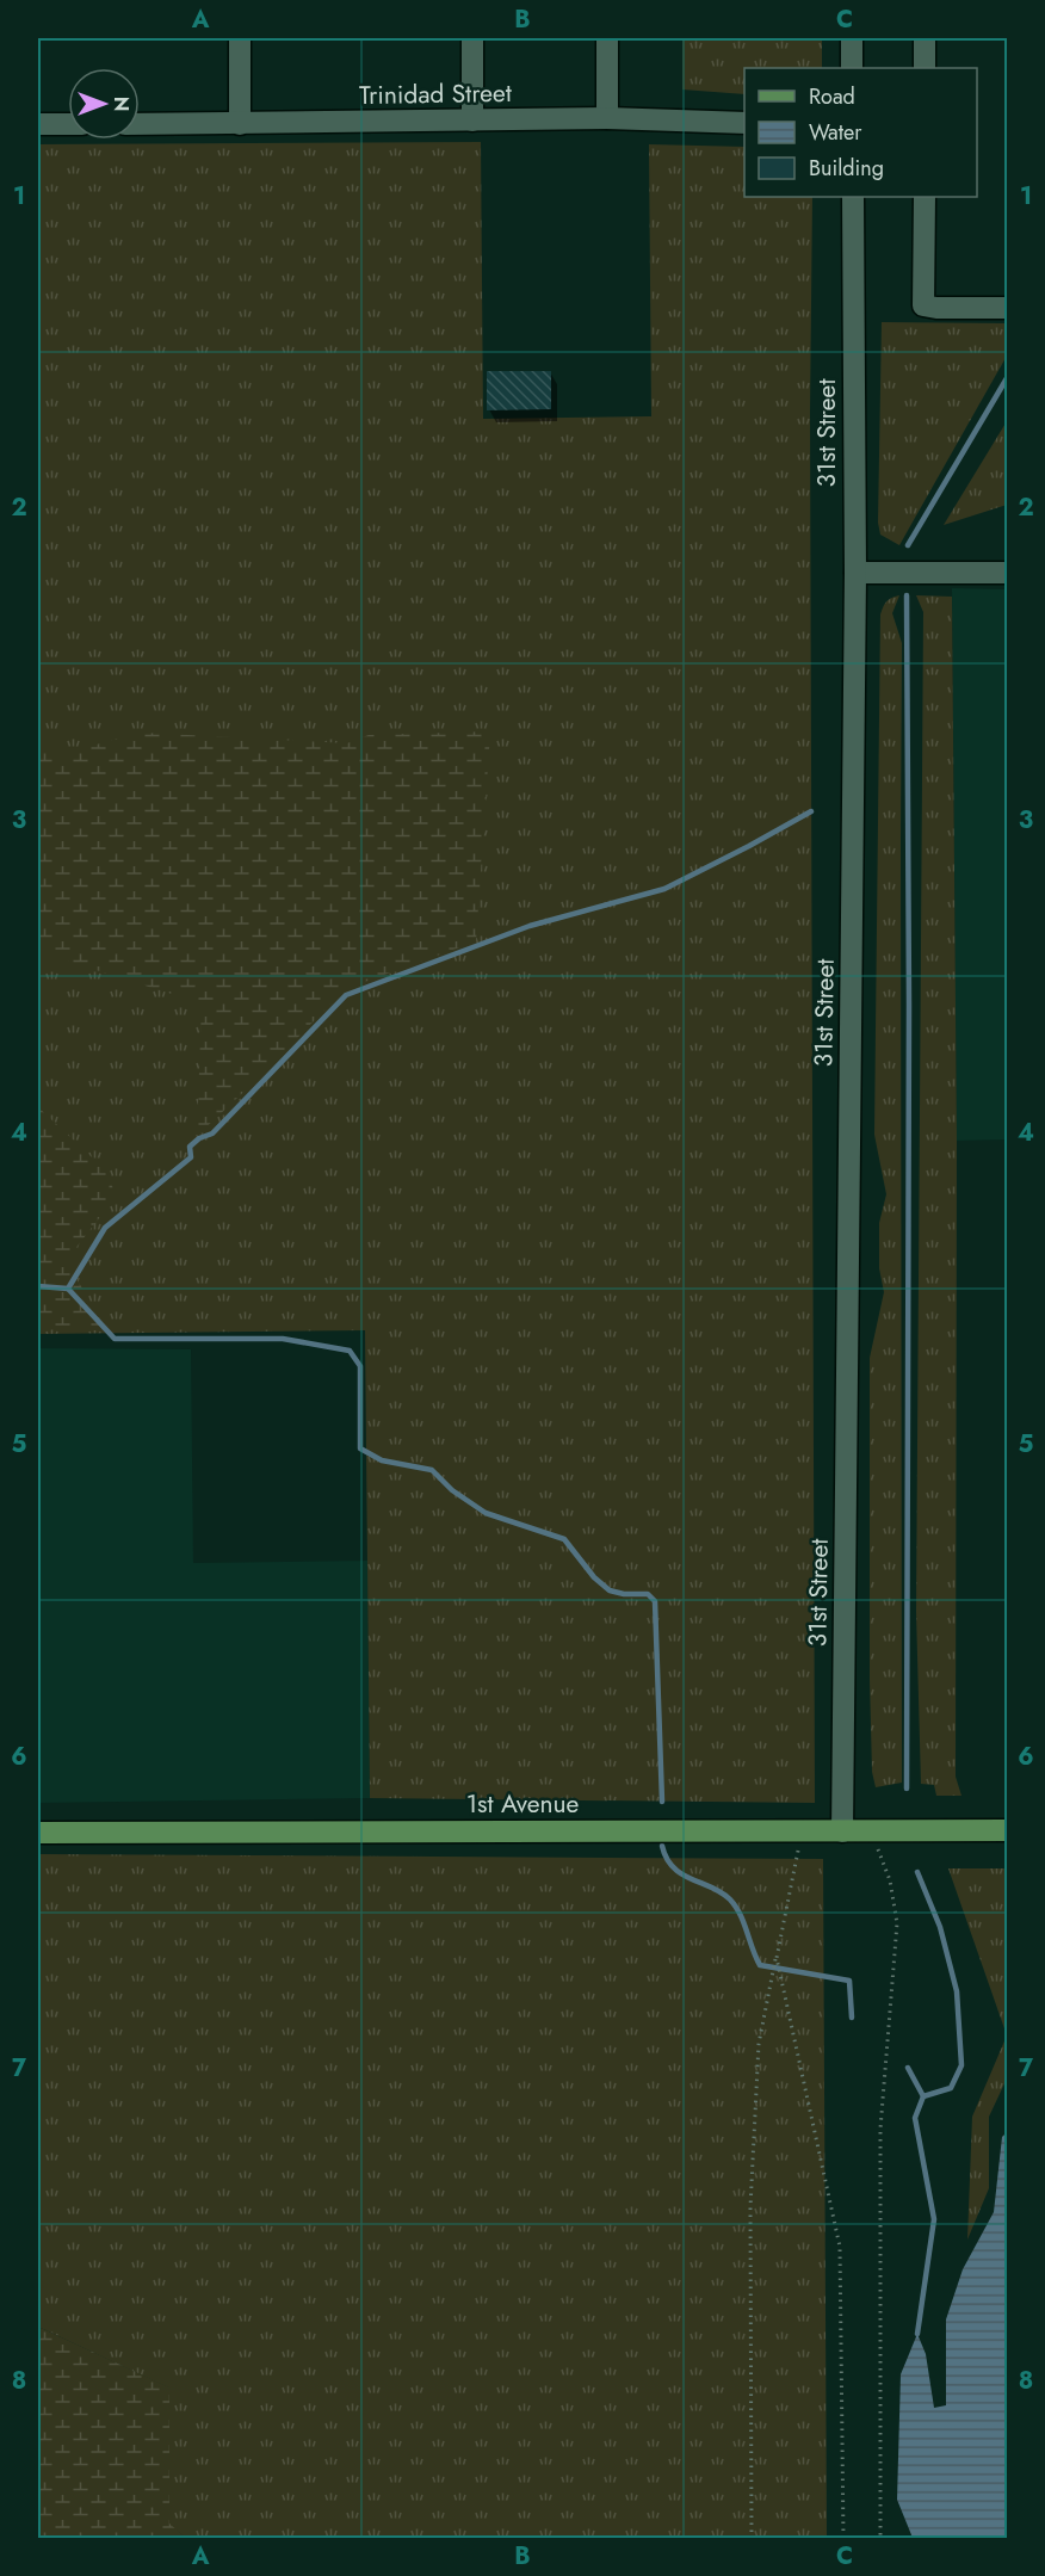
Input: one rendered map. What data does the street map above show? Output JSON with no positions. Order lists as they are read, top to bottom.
{
  "streets": {
    "main road": ["1st Avenue"],
    "street": ["Trinidad Street", "31st Street"]
  },
  "crossings": [
    ["31st Street", "1st Avenue"]
  ],
  "legend": ["Road", "Water", "Building"],
  "north": "right",
  "grid": {
    "columns": ["A", "B", "C"],
    "rows": [
      "1",
      "2",
      "3",
      "4",
      "5",
      "6",
      "7",
      "8"
    ]
  }
}
